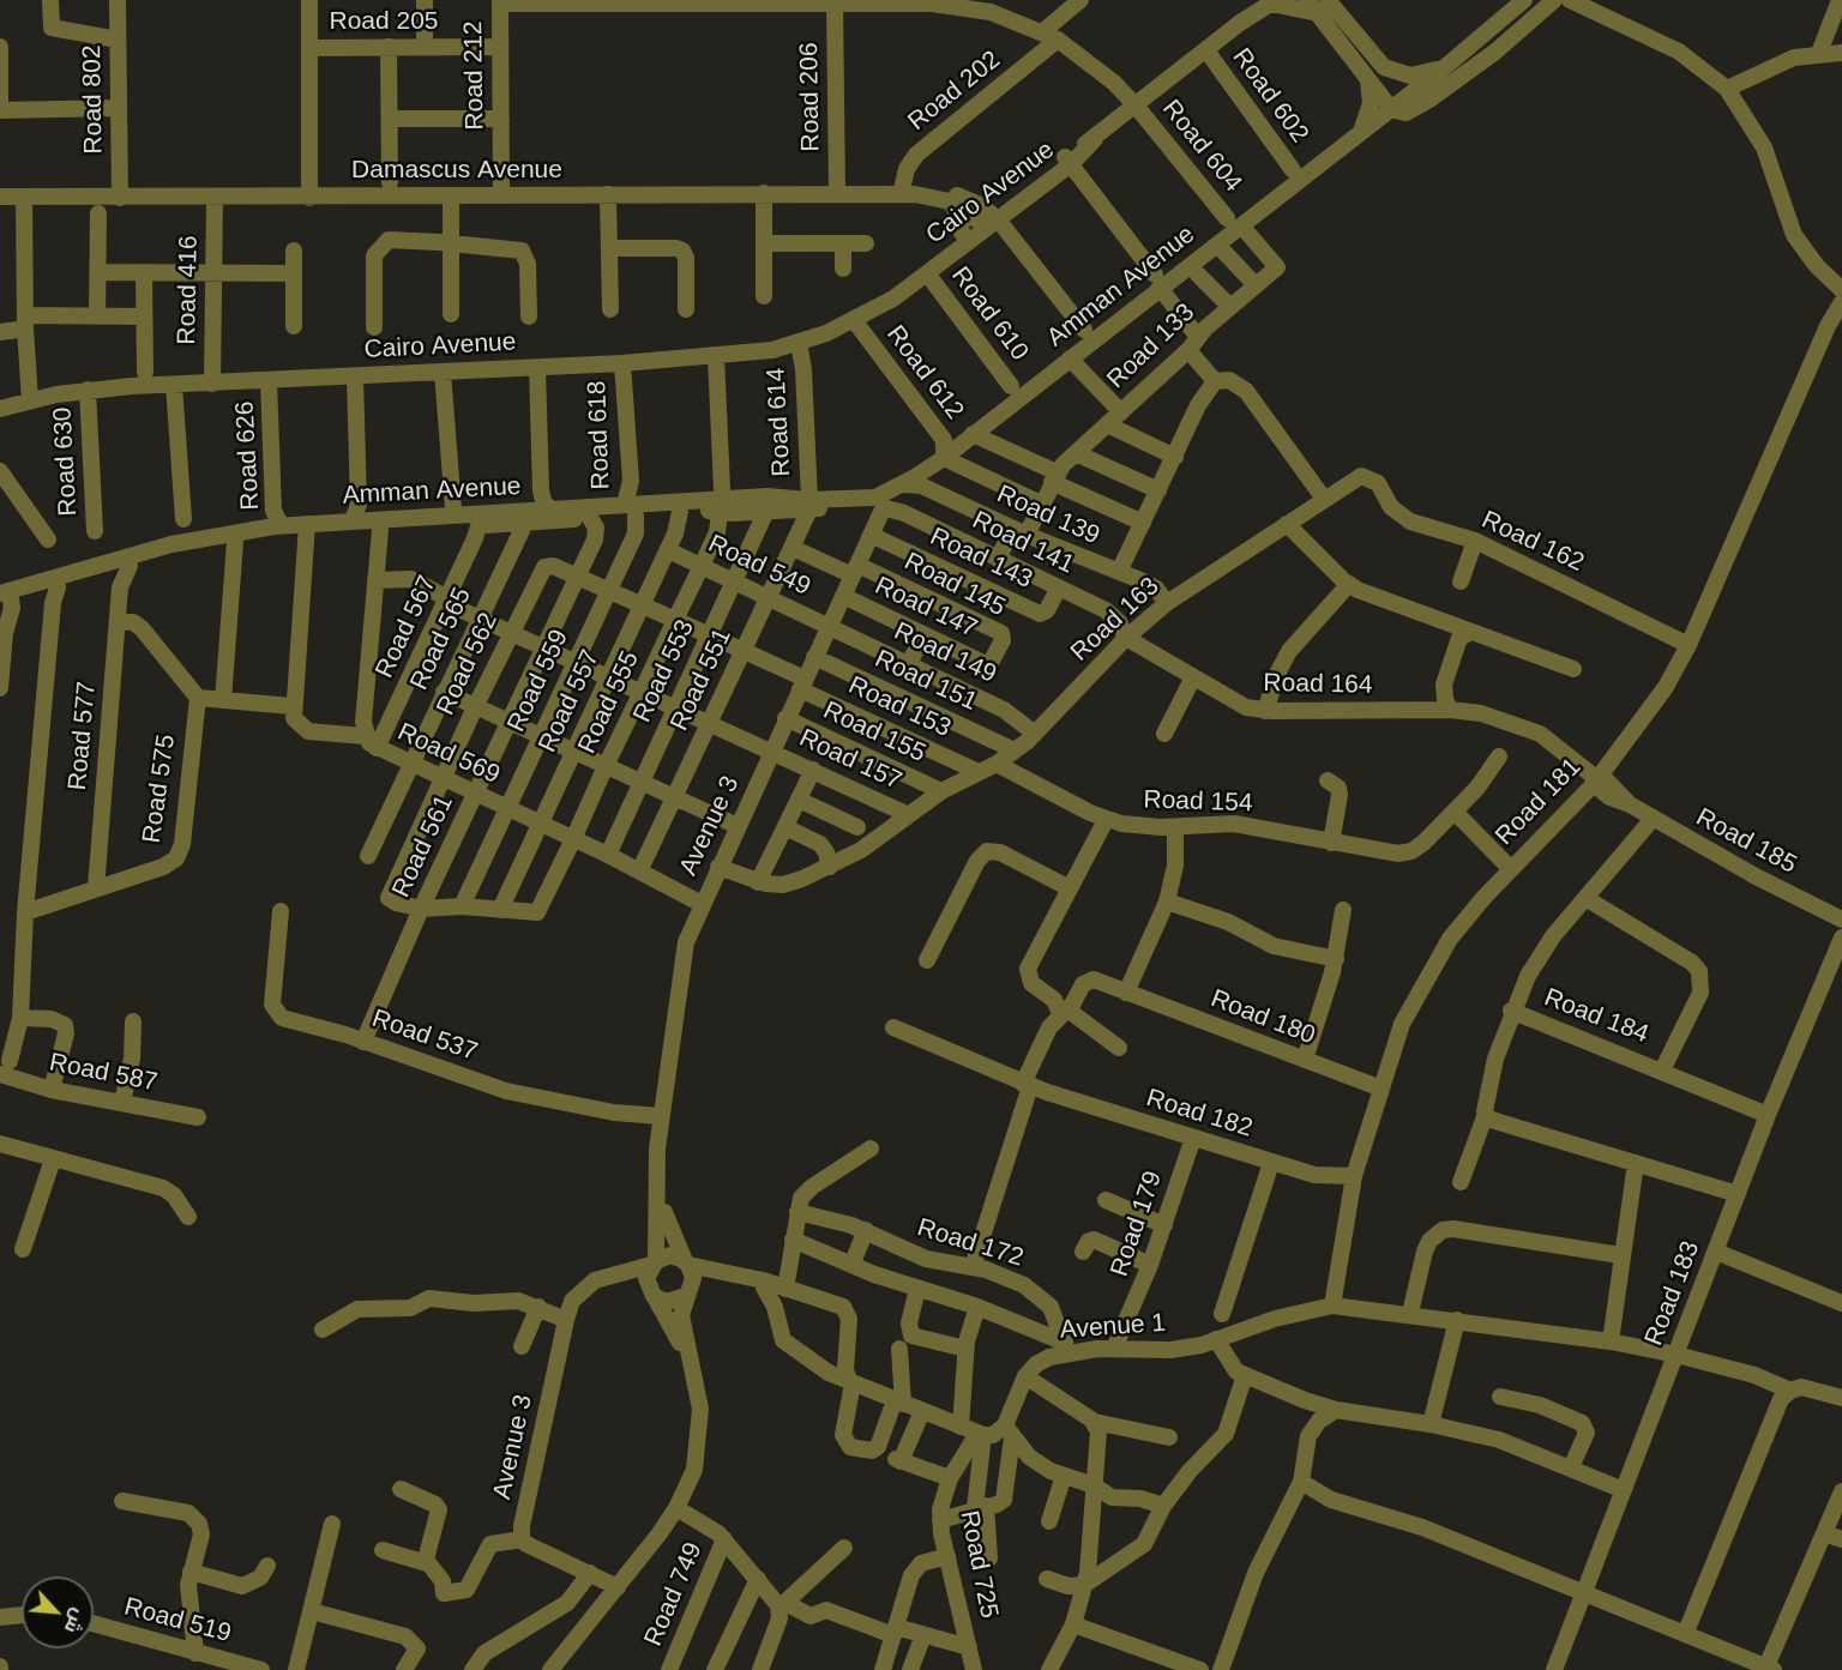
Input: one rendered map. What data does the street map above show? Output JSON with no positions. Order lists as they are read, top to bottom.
{
  "streets": {
    "street": [
      "Road 205",
      "Road 212",
      "Road 202",
      "Road 602",
      "Road 206",
      "Road 802",
      "Road 604",
      "Damascus Avenue",
      "Cairo Avenue",
      "Amman Avenue",
      "Road 416",
      "Road 610",
      "Road 133",
      "Road 612",
      "Road 614",
      "Road 618",
      "Road 626",
      "Road 630",
      "Road 139",
      "Road 162",
      "Road 141",
      "Road 143",
      "Road 549",
      "Road 145",
      "Road 147",
      "Road 163",
      "Road 567",
      "Road 565",
      "Road 149",
      "Road 562",
      "Road 553",
      "Road 551",
      "Road 559",
      "Road 151",
      "Road 164",
      "Road 557",
      "Road 555",
      "Road 153",
      "Road 155",
      "Road 577",
      "Road 569",
      "Road 157",
      "Road 575",
      "Road 154",
      "Road 181",
      "Avenue 3",
      "Road 185",
      "Road 561",
      "Road 184",
      "Road 180",
      "Road 537",
      "Road 587",
      "Road 182",
      "Road 179",
      "Road 172",
      "Road 183",
      "Avenue 1",
      "Road 725",
      "Road 749",
      "Road 519"
    ]
  },
  "crossings": [
    ["Road 205", "Road 212"],
    ["Road 212", "Road 604"],
    ["Road 212", "Damascus Avenue"],
    ["Road 202", "Road 604"],
    ["Road 202", "Damascus Avenue"],
    ["Road 602", "Cairo Avenue"],
    ["Road 206", "Road 604"],
    ["Road 206", "Damascus Avenue"],
    ["Road 802", "Damascus Avenue"],
    ["Road 604", "Cairo Avenue"],
    ["Damascus Avenue", "Cairo Avenue"],
    ["Damascus Avenue", "Road 416"],
    ["Cairo Avenue", "Road 416"],
    ["Cairo Avenue", "Road 610"],
    ["Cairo Avenue", "Road 612"],
    ["Cairo Avenue", "Road 614"],
    ["Cairo Avenue", "Road 618"],
    ["Cairo Avenue", "Road 626"],
    ["Cairo Avenue", "Road 630"],
    ["Amman Avenue", "Road 612"],
    ["Amman Avenue", "Road 614"],
    ["Amman Avenue", "Road 618"],
    ["Amman Avenue", "Road 626"],
    ["Amman Avenue", "Road 139"],
    ["Amman Avenue", "Road 141"],
    ["Amman Avenue", "Road 567"],
    ["Amman Avenue", "Road 565"],
    ["Amman Avenue", "Road 553"],
    ["Amman Avenue", "Road 551"],
    ["Amman Avenue", "Road 559"],
    ["Amman Avenue", "Road 557"],
    ["Amman Avenue", "Road 555"],
    ["Amman Avenue", "Road 577"],
    ["Amman Avenue", "Road 569"],
    ["Amman Avenue", "Avenue 3"],
    ["Amman Avenue", "Road 561"],
    ["Road 133", "Road 139"],
    ["Road 133", "Road 141"],
    ["Road 614", "Road 551"],
    ["Road 618", "Road 559"],
    ["Road 139", "Road 163"],
    ["Road 162", "Road 163"],
    ["Road 162", "Road 181"],
    ["Road 141", "Road 143"],
    ["Road 141", "Road 163"],
    ["Road 141", "Road 164"],
    ["Road 141", "Avenue 3"],
    ["Road 143", "Avenue 3"],
    ["Road 549", "Road 149"],
    ["Road 549", "Road 553"],
    ["Road 549", "Road 551"],
    ["Road 549", "Road 557"],
    ["Road 549", "Road 555"],
    ["Road 549", "Avenue 3"],
    ["Road 145", "Road 147"],
    ["Road 145", "Avenue 3"],
    ["Road 147", "Avenue 3"],
    ["Road 163", "Road 149"],
    ["Road 163", "Road 151"],
    ["Road 163", "Road 164"],
    ["Road 163", "Road 153"],
    ["Road 163", "Road 155"],
    ["Road 163", "Road 157"],
    ["Road 163", "Road 154"],
    ["Road 567", "Road 569"],
    ["Road 567", "Road 157"],
    ["Road 565", "Road 569"],
    ["Road 565", "Road 157"],
    ["Road 149", "Avenue 3"],
    ["Road 562", "Road 153"],
    ["Road 562", "Road 569"],
    ["Road 562", "Road 157"],
    ["Road 562", "Road 561"],
    ["Road 553", "Road 153"],
    ["Road 553", "Road 569"],
    ["Road 553", "Road 157"],
    ["Road 551", "Road 153"],
    ["Road 551", "Road 569"],
    ["Road 551", "Road 157"],
    ["Road 559", "Road 153"],
    ["Road 559", "Road 569"],
    ["Road 559", "Road 157"],
    ["Road 151", "Avenue 3"],
    ["Road 164", "Road 181"],
    ["Road 164", "Road 185"],
    ["Road 557", "Road 555"],
    ["Road 557", "Road 153"],
    ["Road 557", "Road 569"],
    ["Road 557", "Road 157"],
    ["Road 555", "Road 153"],
    ["Road 555", "Road 569"],
    ["Road 555", "Road 157"],
    ["Road 153", "Avenue 3"],
    ["Road 153", "Road 561"],
    ["Road 155", "Avenue 3"],
    ["Road 577", "Road 575"],
    ["Road 569", "Road 157"],
    ["Road 569", "Avenue 3"],
    ["Road 569", "Road 561"],
    ["Road 157", "Avenue 3"],
    ["Road 157", "Road 561"],
    ["Road 154", "Road 180"],
    ["Road 181", "Road 185"],
    ["Road 181", "Road 180"],
    ["Road 181", "Road 182"],
    ["Avenue 3", "Road 537"],
    ["Road 561", "Road 537"],
    ["Road 184", "Road 183"],
    ["Road 180", "Road 182"],
    ["Road 182", "Road 179"],
    ["Road 179", "Avenue 1"],
    ["Road 172", "Avenue 1"]
  ],
  "north": "bottom right"
}
